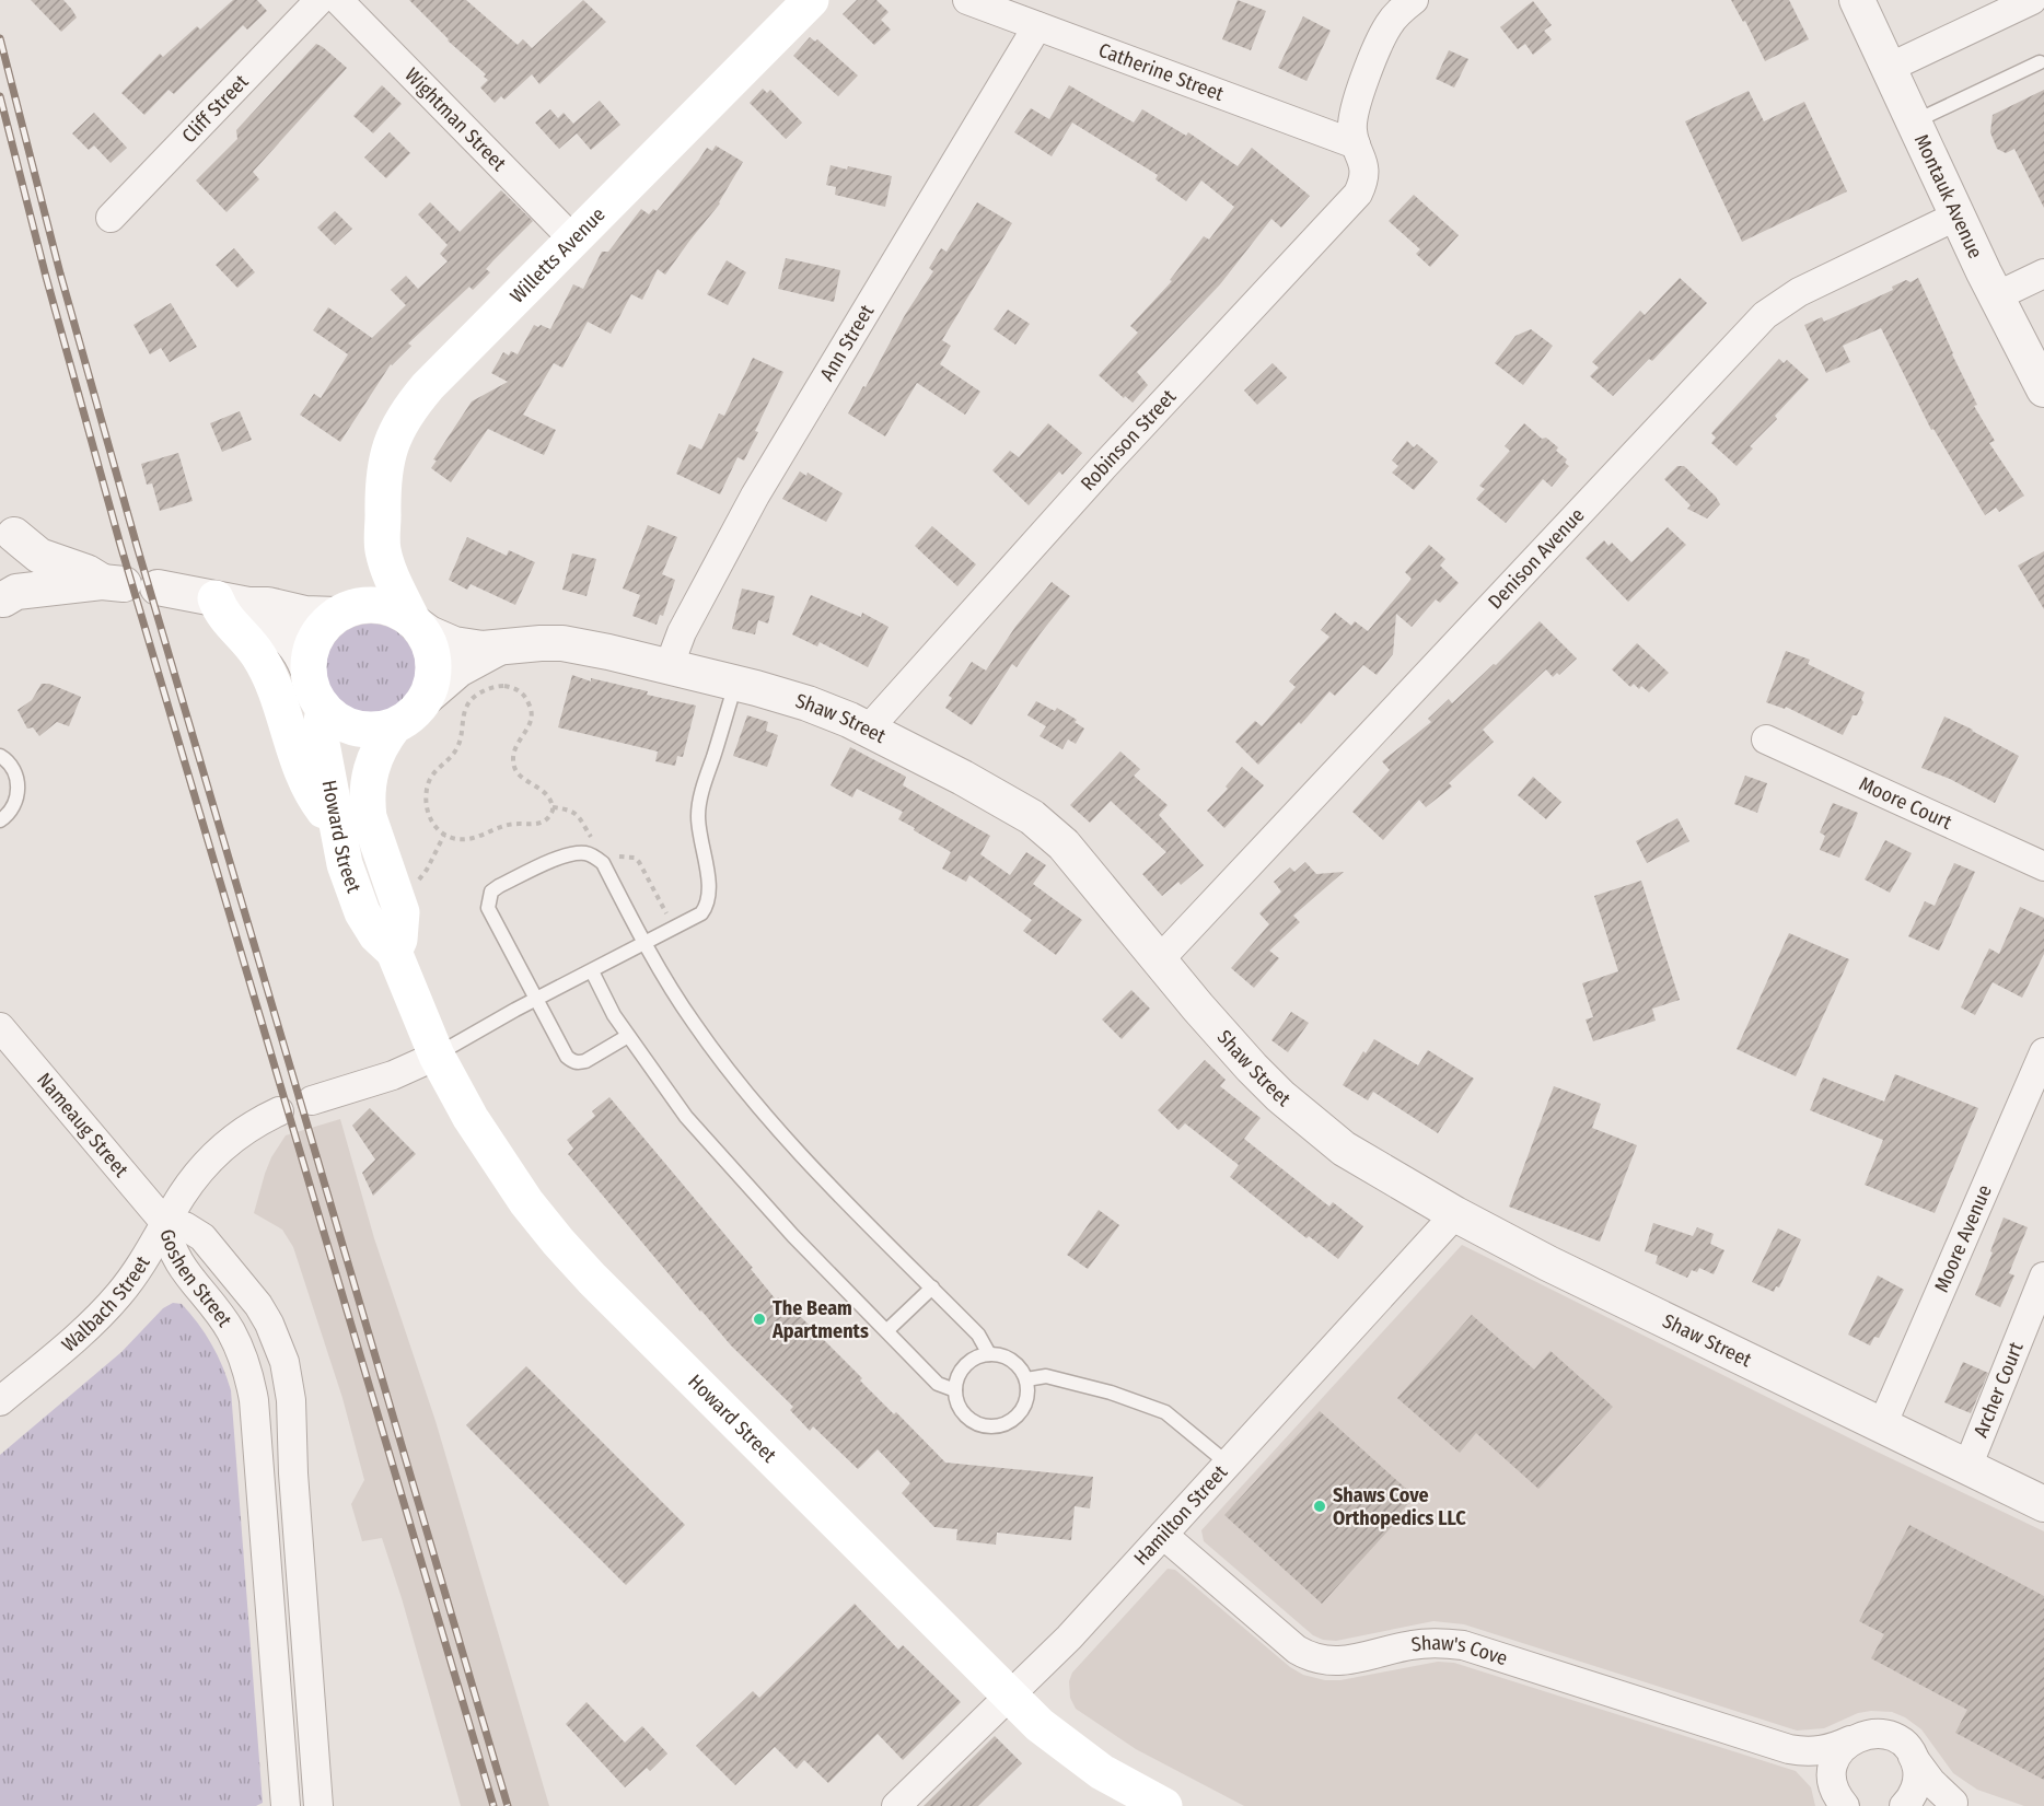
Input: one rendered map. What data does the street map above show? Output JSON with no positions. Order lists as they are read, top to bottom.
{
  "streets": {
    "main road": ["Willetts Avenue", "Howard Street"],
    "street": [
      "Catherine Street",
      "Cliff Street",
      "Wightman Street",
      "Montauk Avenue",
      "Ann Street",
      "Robinson Street",
      "Denison Avenue",
      "Shaw Street",
      "Moore Court",
      "Nameaug Street",
      "Moore Avenue",
      "Goshen Street",
      "Walbach Street",
      "Archer Court",
      "Hamilton Street",
      "Shaw's Cove"
    ]
  },
  "crossings": [
    ["Catherine Street", "Ann Street"],
    ["Catherine Street", "Robinson Street"],
    ["Wightman Street", "Willetts Avenue"],
    ["Montauk Avenue", "Denison Avenue"],
    ["Willetts Avenue", "Shaw Street"],
    ["Willetts Avenue", "Howard Street"],
    ["Ann Street", "Shaw Street"],
    ["Robinson Street", "Shaw Street"],
    ["Denison Avenue", "Shaw Street"],
    ["Shaw Street", "Howard Street"],
    ["Shaw Street", "Moore Avenue"],
    ["Shaw Street", "Archer Court"],
    ["Shaw Street", "Hamilton Street"],
    ["Howard Street", "Hamilton Street"],
    ["Nameaug Street", "Goshen Street"],
    ["Nameaug Street", "Walbach Street"],
    ["Goshen Street", "Walbach Street"],
    ["Hamilton Street", "Shaw's Cove"]
  ],
  "places": ["The Beam Apartments", "Shaws Cove Orthopedics LLC"]
}
